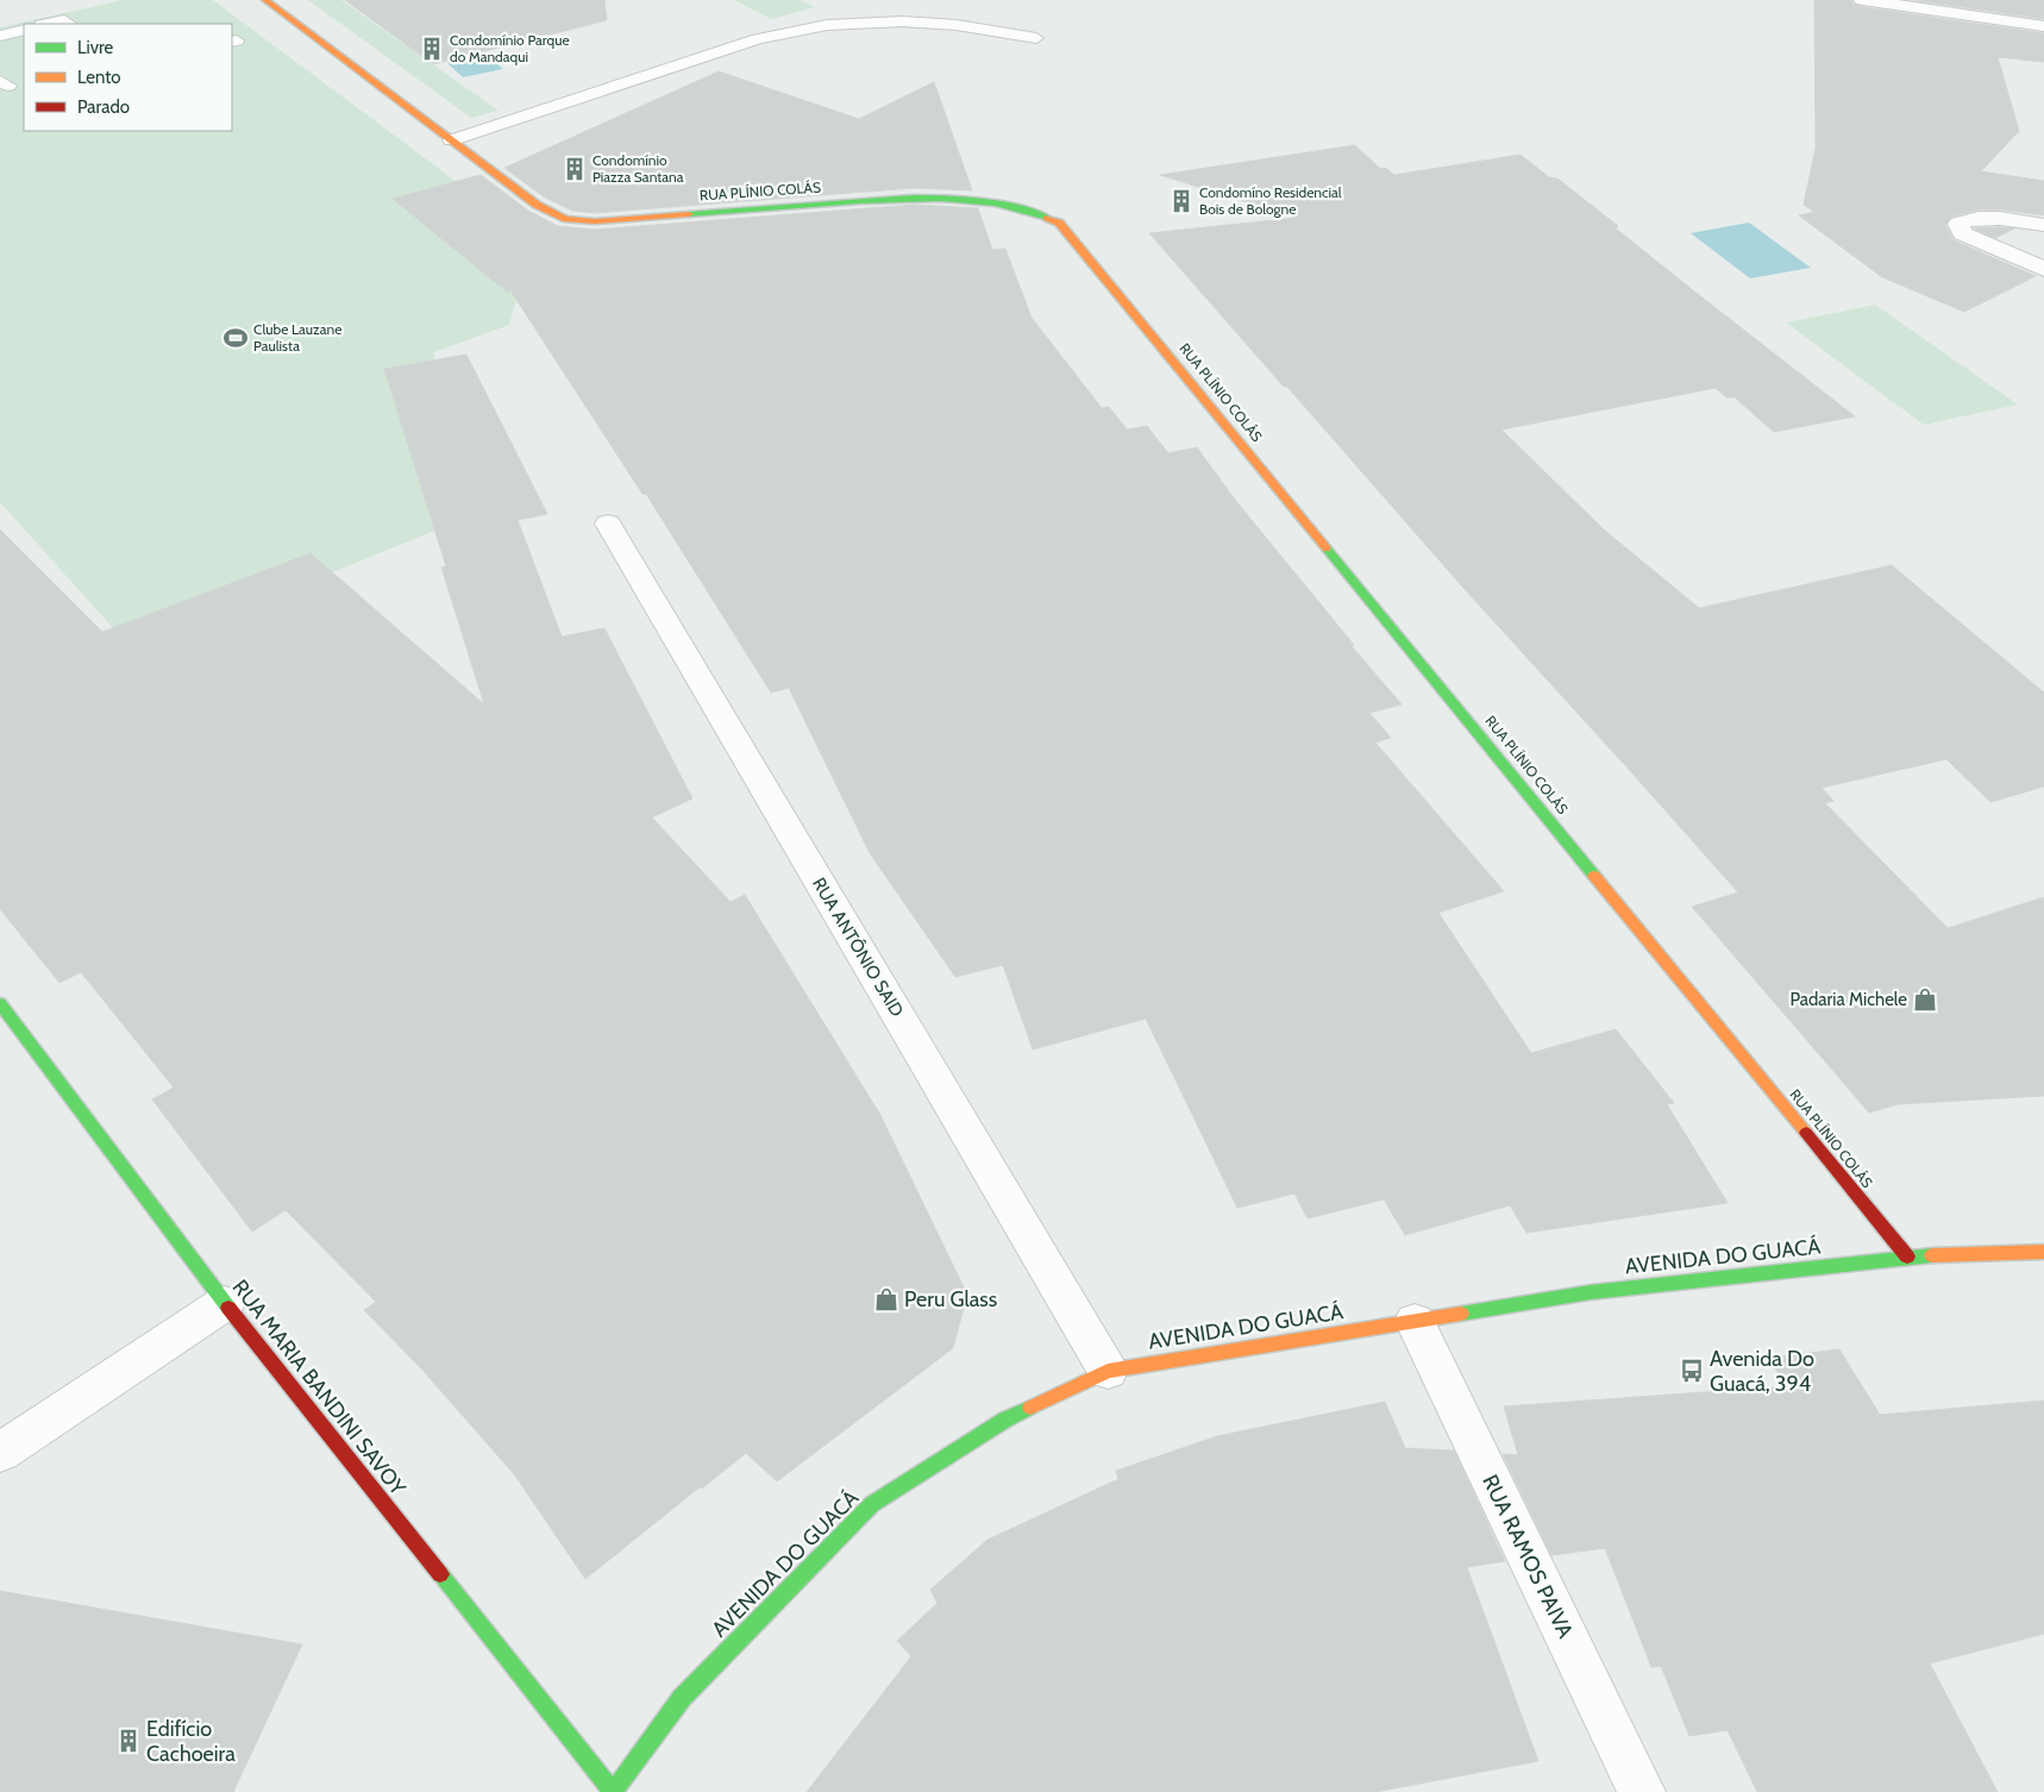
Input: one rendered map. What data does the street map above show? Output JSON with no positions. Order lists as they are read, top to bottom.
{
  "streets": {
    "street": [
      "RUA PLÍNIO COLÁS",
      "RUA ANTÔNIO SAID",
      "AVENIDA DO GUACÁ",
      "RUA MARIA BANDINI SAVOY",
      "RUA RAMOS PAIVA"
    ]
  },
  "crossings": [
    ["RUA PLÍNIO COLÁS", "AVENIDA DO GUACÁ"],
    ["RUA ANTÔNIO SAID", "AVENIDA DO GUACÁ"],
    ["AVENIDA DO GUACÁ", "RUA MARIA BANDINI SAVOY"],
    ["AVENIDA DO GUACÁ", "RUA RAMOS PAIVA"]
  ],
  "places": {
    "building": [
      "Condomínio Parque do Mandaqui",
      "Condomínio Piazza Santana",
      "Condomíno Residencial Bois de Bologne",
      "Edifício Cachoeira"
    ],
    "sports": ["Clube Lauzane Paulista"],
    "shop": ["Padaria Michele", "Peru Glass"],
    "bus stop": ["Avenida Do Guacá, 394"]
  },
  "legend": ["Livre", "Lento", "Parado"]
}
